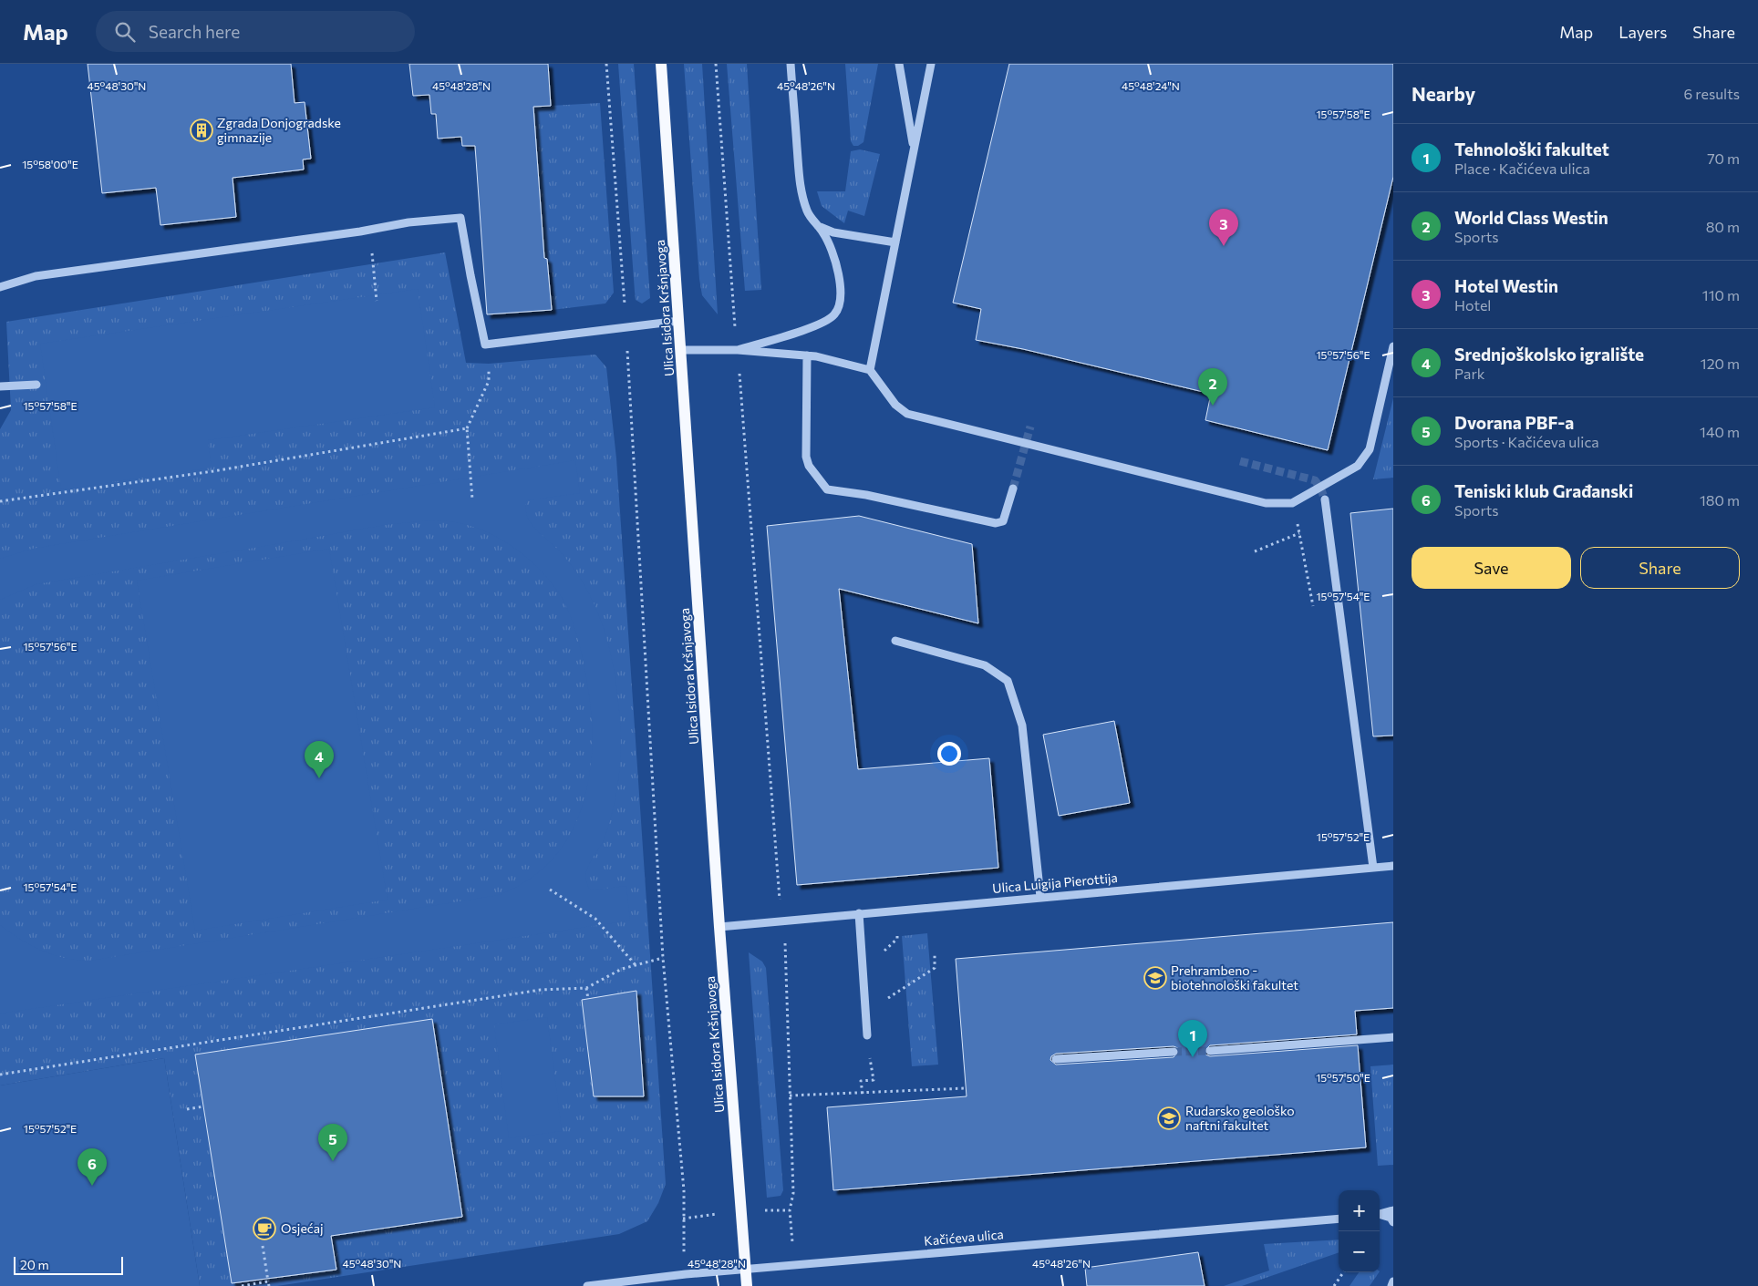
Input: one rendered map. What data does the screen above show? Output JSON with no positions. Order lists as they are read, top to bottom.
{
  "streets": {
    "main road": ["Ulica Isidora Kršnjavoga"],
    "street": ["Ulica Luigija Pierottija", "Kačićeva ulica"]
  },
  "crossings": [
    ["Ulica Isidora Kršnjavoga", "Ulica Luigija Pierottija"],
    ["Ulica Isidora Kršnjavoga", "Kačićeva ulica"]
  ],
  "places": {
    "building": ["Zgrada Donjogradske gimnazije"],
    "school or university": ["Prehrambeno - biotehnološki fakultet", "Rudarsko geološko naftni fakultet"],
    "cafe": ["Osjećaj"]
  },
  "scale_bar": "20 m",
  "page": {
    "header": "Map",
    "search": "Search here",
    "nav": ["Map", "Layers", "Share"],
    "heading": ["Nearby", "6 results"],
    "list": [
      {
        "mark": "1",
        "name": "Tehnološki fakultet",
        "note": "Place · Kačićeva ulica",
        "value": "70 m"
      },
      {
        "mark": "2",
        "name": "World Class Westin",
        "note": "Sports",
        "value": "80 m"
      },
      {
        "mark": "3",
        "name": "Hotel Westin",
        "note": "Hotel",
        "value": "110 m"
      },
      {
        "mark": "4",
        "name": "Srednjoškolsko igralište",
        "note": "Park",
        "value": "120 m"
      },
      {
        "mark": "5",
        "name": "Dvorana PBF-a",
        "note": "Sports · Kačićeva ulica",
        "value": "140 m"
      },
      {
        "mark": "6",
        "name": "Teniski klub Građanski",
        "note": "Sports",
        "value": "180 m"
      }
    ],
    "pins": [
      "3",
      "2",
      "4",
      "1",
      "5",
      "6"
    ],
    "buttons": ["Save", "Share"],
    "map_buttons": ["+", "−"],
    "scale": "20 m"
  },
  "coordinates": [
    "45°48'30\"N",
    "45°48'28\"N",
    "45°48'26\"N",
    "45°48'24\"N",
    "15°57'58\"E",
    "15°58'00\"E",
    "15°57'56\"E",
    "15°57'54\"E",
    "15°57'52\"E",
    "15°57'50\"E"
  ]
}
